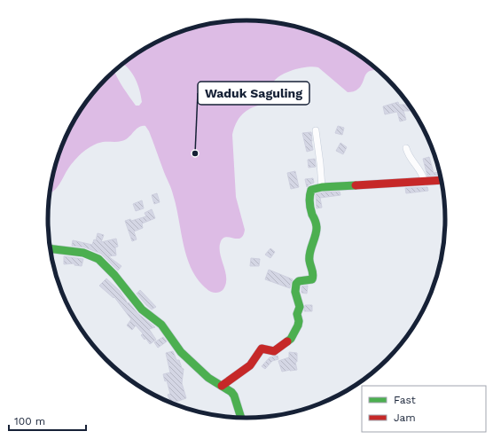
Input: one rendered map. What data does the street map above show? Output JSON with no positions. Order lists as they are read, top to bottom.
{
  "places": ["Waduk Saguling"],
  "legend": ["Fast", "Jam"],
  "scale_bar": "100 m"
}
